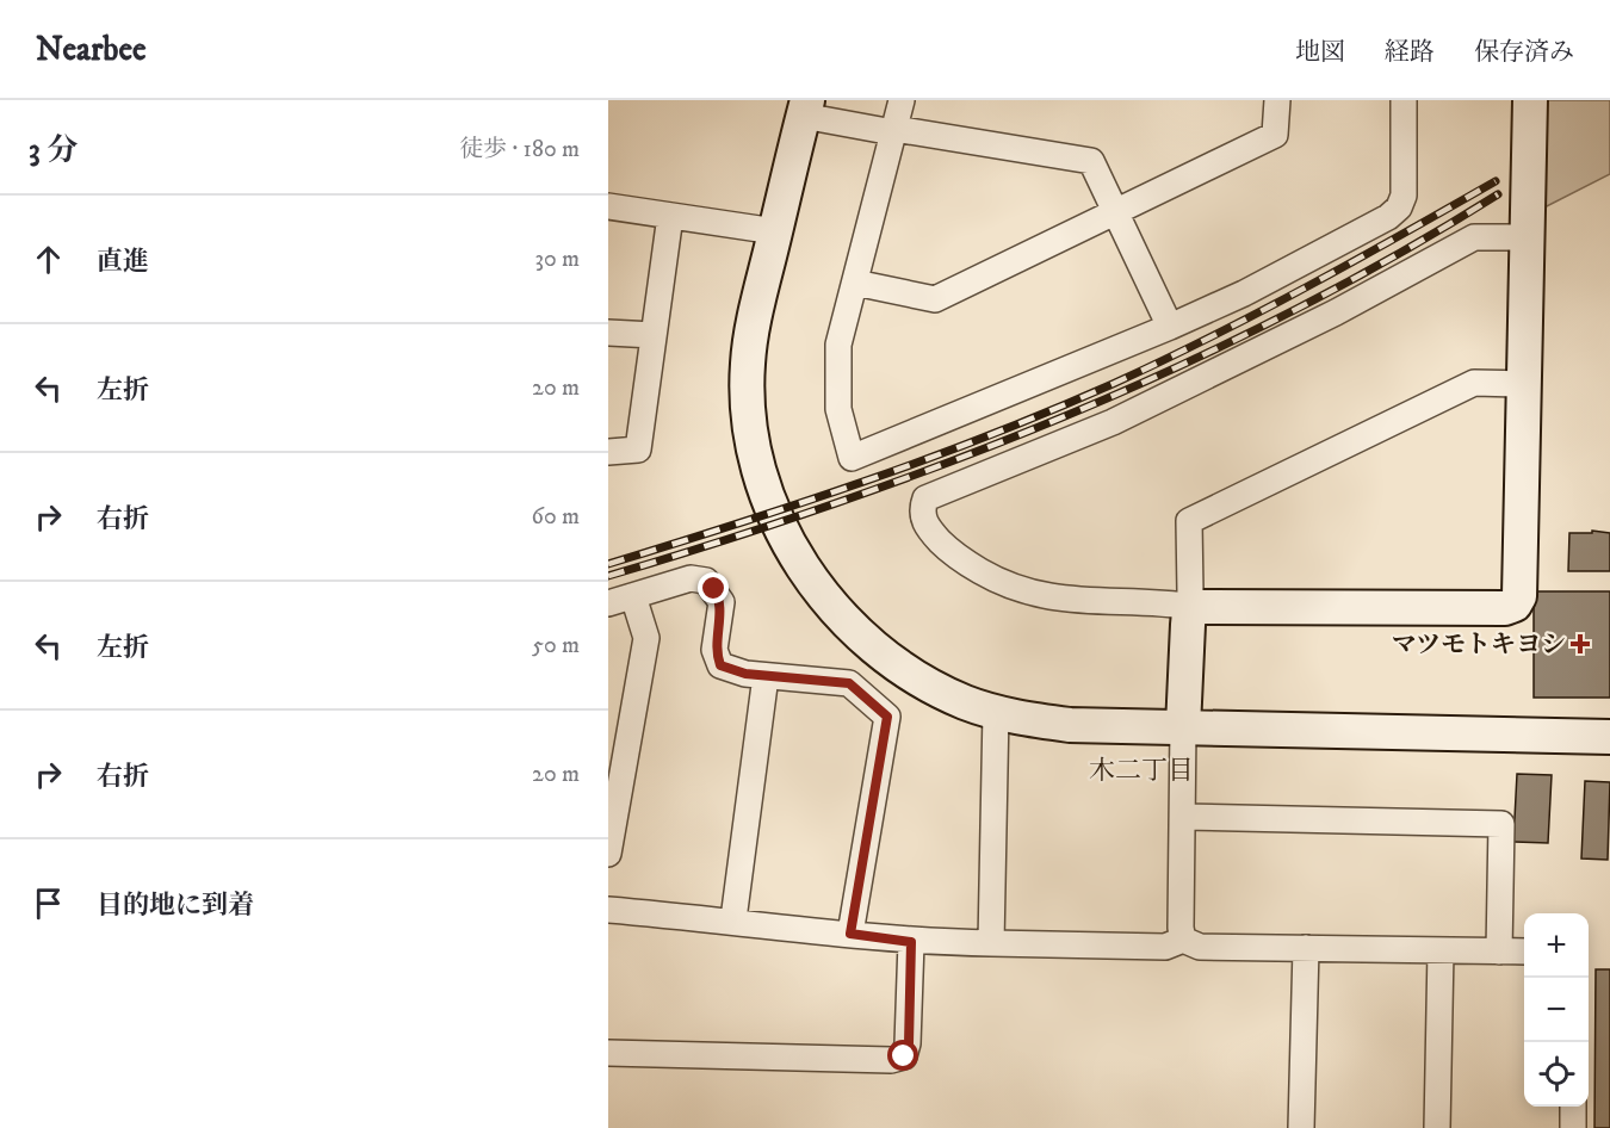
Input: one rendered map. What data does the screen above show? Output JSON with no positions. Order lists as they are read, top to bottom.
{
  "districts": ["木二丁目"],
  "places": {
    "health": ["マツモトキヨシ"]
  },
  "page": {
    "header": "Nearbee",
    "nav": ["地図", "経路", "保存済み"],
    "heading": ["3 分", "徒歩 · 180 m"],
    "list": [
      ["直進", "30 m"],
      ["左折", "20 m"],
      ["右折", "60 m"],
      ["左折", "50 m"],
      ["右折", "20 m"],
      "目的地に到着"
    ],
    "map_buttons": ["+", "−"]
  }
}
